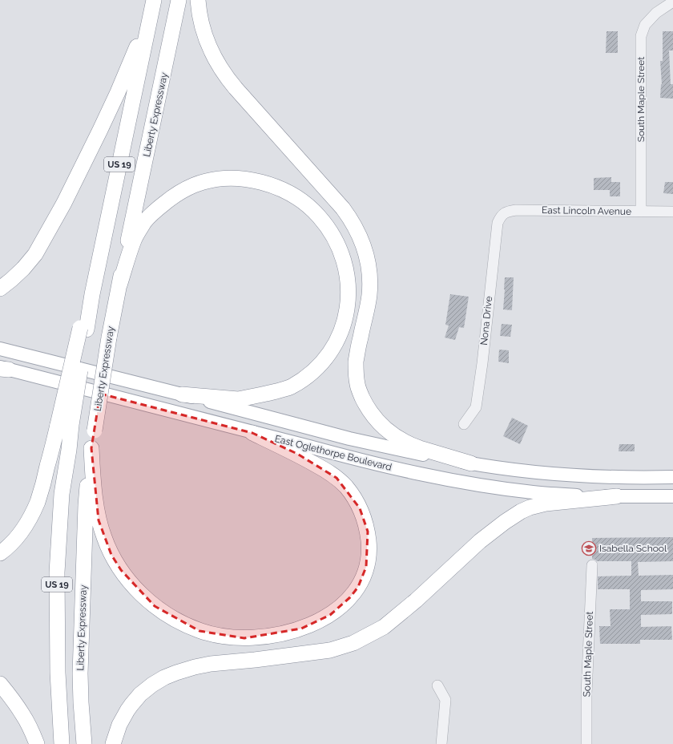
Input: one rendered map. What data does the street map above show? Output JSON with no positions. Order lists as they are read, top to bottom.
{
  "streets": {
    "highway": ["Liberty Expressway", "US 19"],
    "main road": ["East Oglethorpe Boulevard"],
    "street": ["South Maple Street", "East Lincoln Avenue", "Nona Drive"]
  },
  "crossings": [
    ["South Maple Street", "East Lincoln Avenue"],
    ["East Lincoln Avenue", "Nona Drive"]
  ],
  "places": {
    "school or university": ["Isabella School"]
  }
}
